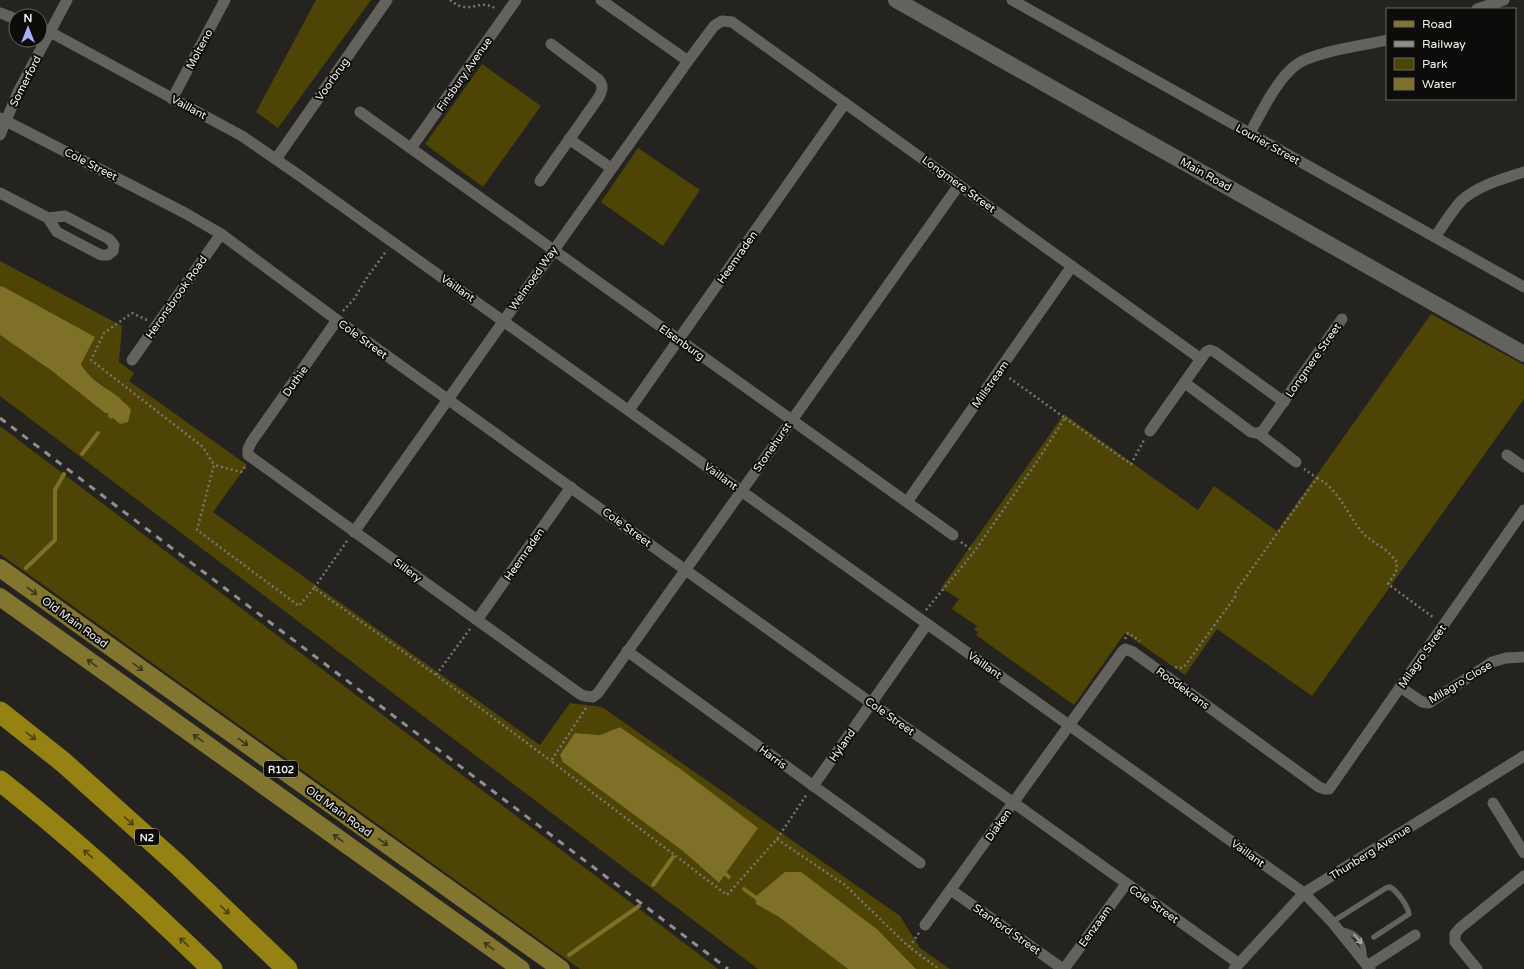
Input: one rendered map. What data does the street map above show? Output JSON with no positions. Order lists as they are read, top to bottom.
{
  "streets": {
    "highway": ["N2"],
    "main road": ["Main Road", "Old Main Road", "R102"],
    "street": [
      "Molteno",
      "Finsbury Avenue",
      "Voorbrug",
      "Somerford",
      "Vaillant",
      "Lourier Street",
      "Cole Street",
      "Longmere Street",
      "Heemraden",
      "Welmoed Way",
      "Heronsbrook Road",
      "Elsenburg",
      "Duthie",
      "Millstream",
      "Stonehurst",
      "Sillery",
      "Milagro Street",
      "Milagro Close",
      "Roodekrans",
      "Hyland",
      "Harris",
      "Diaken",
      "Thunberg Avenue",
      "Eenzaam",
      "Stanford Street"
    ]
  },
  "crossings": [
    ["Molteno", "Vaillant"],
    ["Finsbury Avenue", "Elsenburg"],
    ["Voorbrug", "Vaillant"],
    ["Somerford", "Cole Street"],
    ["Vaillant", "Heemraden"],
    ["Vaillant", "Welmoed Way"],
    ["Vaillant", "Stonehurst"],
    ["Vaillant", "Hyland"],
    ["Vaillant", "Diaken"],
    ["Vaillant", "Thunberg Avenue"],
    ["Cole Street", "Heemraden"],
    ["Cole Street", "Welmoed Way"],
    ["Cole Street", "Heronsbrook Road"],
    ["Cole Street", "Duthie"],
    ["Cole Street", "Stonehurst"],
    ["Cole Street", "Hyland"],
    ["Cole Street", "Diaken"],
    ["Cole Street", "Thunberg Avenue"],
    ["Cole Street", "Eenzaam"],
    ["Longmere Street", "Heemraden"],
    ["Longmere Street", "Welmoed Way"],
    ["Longmere Street", "Millstream"],
    ["Longmere Street", "Stonehurst"],
    ["Heemraden", "Elsenburg"],
    ["Heemraden", "Sillery"],
    ["Welmoed Way", "Elsenburg"],
    ["Welmoed Way", "Sillery"],
    ["Elsenburg", "Millstream"],
    ["Elsenburg", "Stonehurst"],
    ["Duthie", "Sillery"],
    ["Stonehurst", "Sillery"],
    ["Stonehurst", "Harris"],
    ["Milagro Street", "Milagro Close"],
    ["Milagro Street", "Roodekrans"],
    ["Hyland", "Harris"],
    ["Diaken", "Stanford Street"],
    ["Eenzaam", "Stanford Street"]
  ],
  "legend": [
    "Road",
    "Railway",
    "Park",
    "Water"
  ],
  "north": "top"
}
